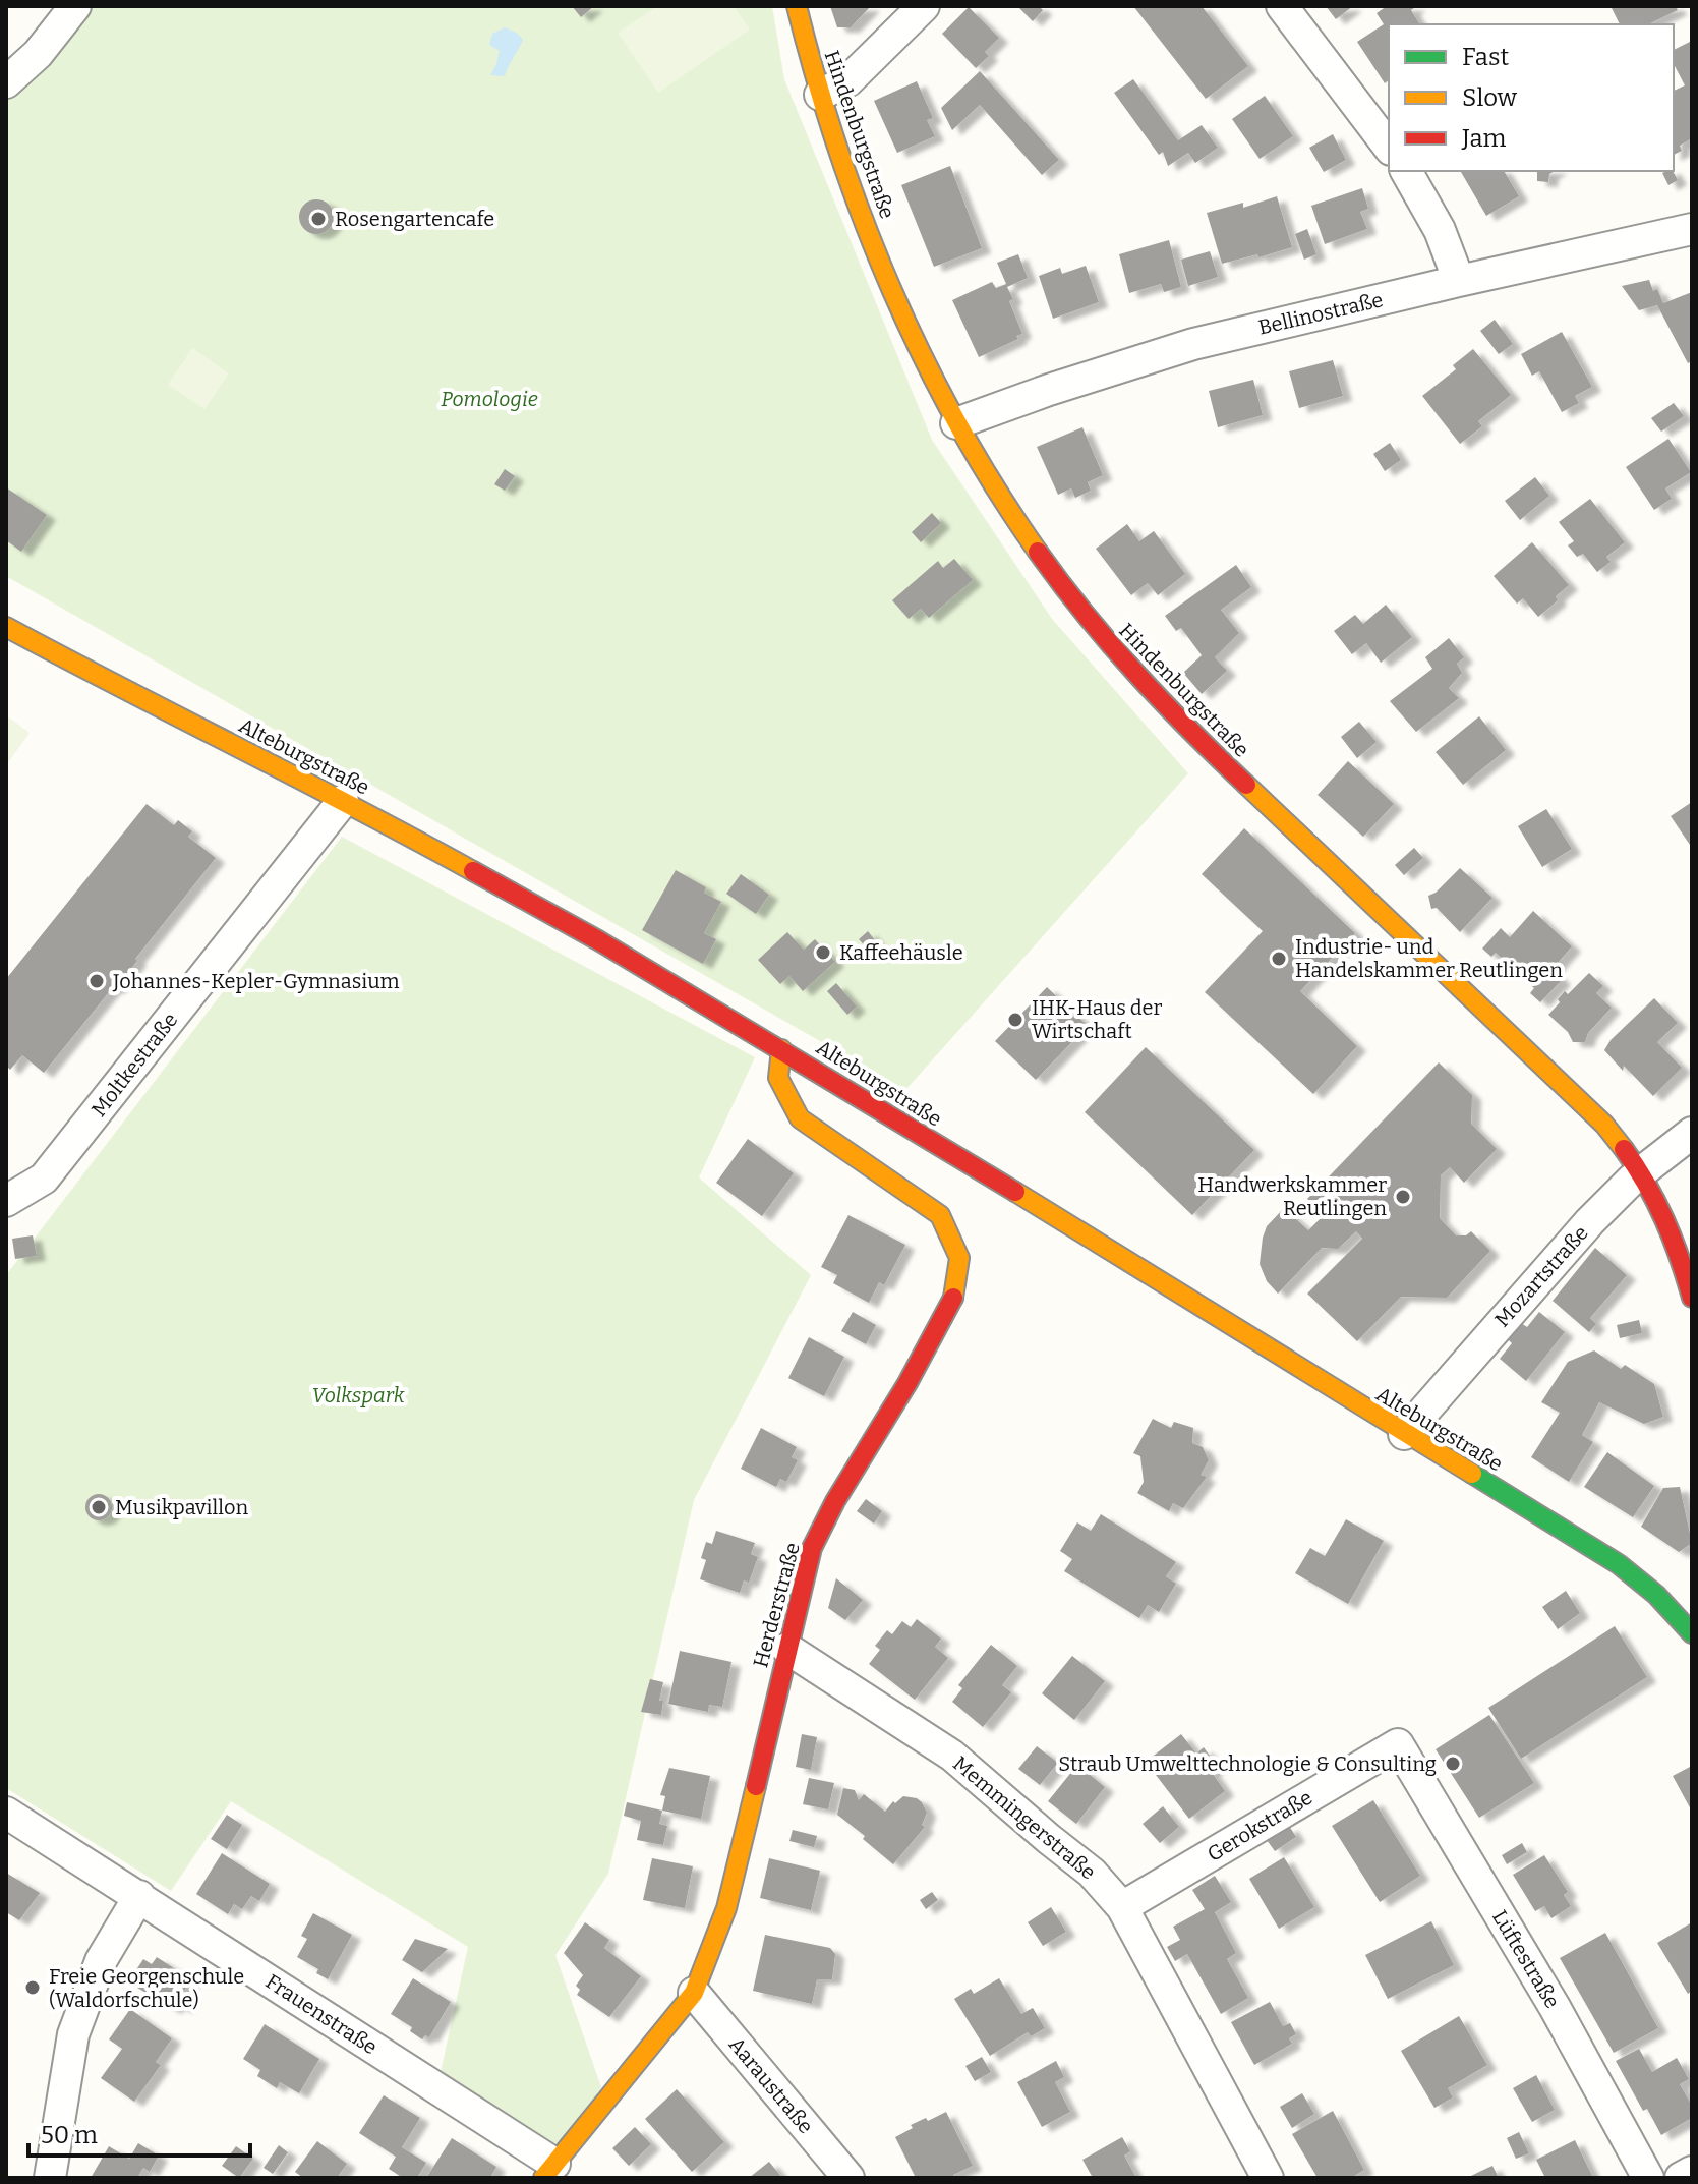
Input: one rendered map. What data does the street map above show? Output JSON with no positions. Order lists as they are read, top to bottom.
{
  "streets": {
    "street": [
      "Hindenburgstraße",
      "Bellinostraße",
      "Alteburgstraße",
      "Moltkestraße",
      "Mozartstraße",
      "Herderstraße",
      "Memmingerstraße",
      "Gerokstraße",
      "Lüftestraße",
      "Frauenstraße",
      "Aaraustraße"
    ]
  },
  "crossings": [
    ["Hindenburgstraße", "Bellinostraße"],
    ["Hindenburgstraße", "Mozartstraße"],
    ["Alteburgstraße", "Moltkestraße"],
    ["Alteburgstraße", "Mozartstraße"],
    ["Alteburgstraße", "Herderstraße"],
    ["Herderstraße", "Memmingerstraße"],
    ["Herderstraße", "Frauenstraße"],
    ["Herderstraße", "Aaraustraße"],
    ["Memmingerstraße", "Gerokstraße"],
    ["Gerokstraße", "Lüftestraße"]
  ],
  "parks": ["Pomologie", "Volkspark"],
  "places": [
    "Rosengartencafe",
    "Kaffeehäusle",
    "Industrie- und Handelskammer Reutlingen",
    "Johannes-Kepler-Gymnasium",
    "IHK-Haus der Wirtschaft",
    "Handwerkskammer Reutlingen",
    "Musikpavillon",
    "Straub Umwelttechnologie & Consulting",
    "Freie Georgenschule (Waldorfschule)"
  ],
  "legend": ["Fast", "Slow", "Jam"],
  "scale_bar": "50 m"
}
